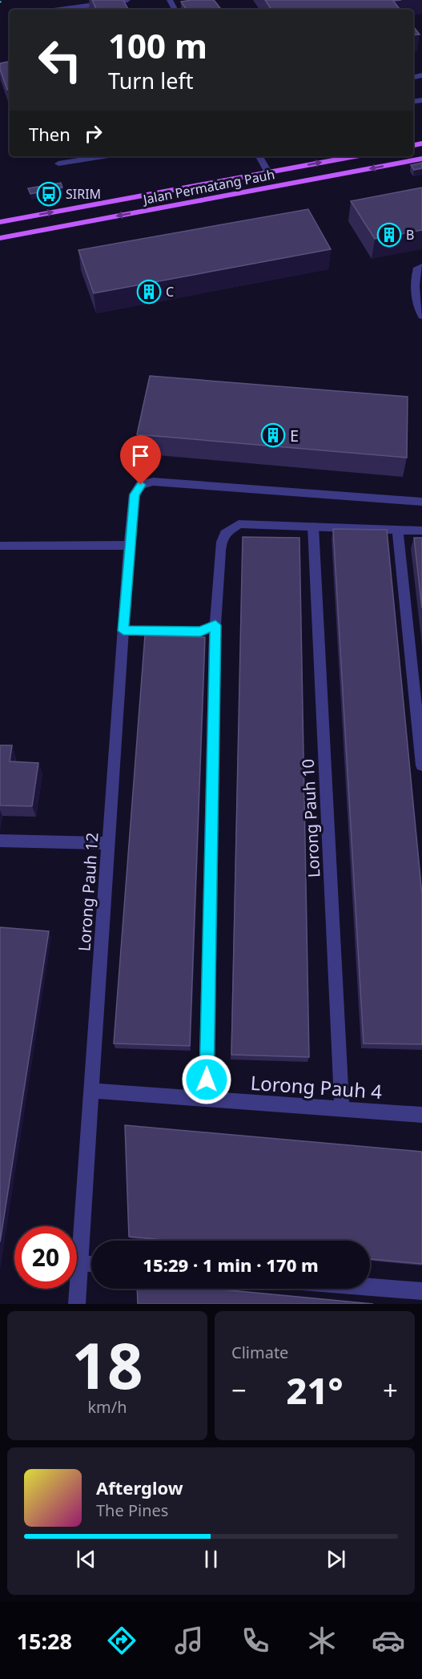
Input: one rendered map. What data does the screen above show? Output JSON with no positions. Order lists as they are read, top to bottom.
{
  "streets": {
    "main road": ["Jalan Permatang Pauh"],
    "street": ["Lorong Pauh 10", "Lorong Pauh 12", "Lorong Pauh 4"]
  },
  "crossings": [
    ["Lorong Pauh 10", "Lorong Pauh 4"],
    ["Lorong Pauh 12", "Lorong Pauh 4"]
  ],
  "places": {
    "bus stop": ["SIRIM"],
    "building": ["B", "C", "E"]
  },
  "page": {
    "turn": ["100 m", "Turn left"],
    "then": "Then",
    "limit": "20",
    "trip": "15:29 · 1 min · 170 m",
    "tile": [
      ["18", "km/h"],
      "Climate"
    ],
    "heat": ["−", "21°", "+"],
    "song": ["Afterglow", "The Pines"],
    "tabs": "15:28"
  }
}
